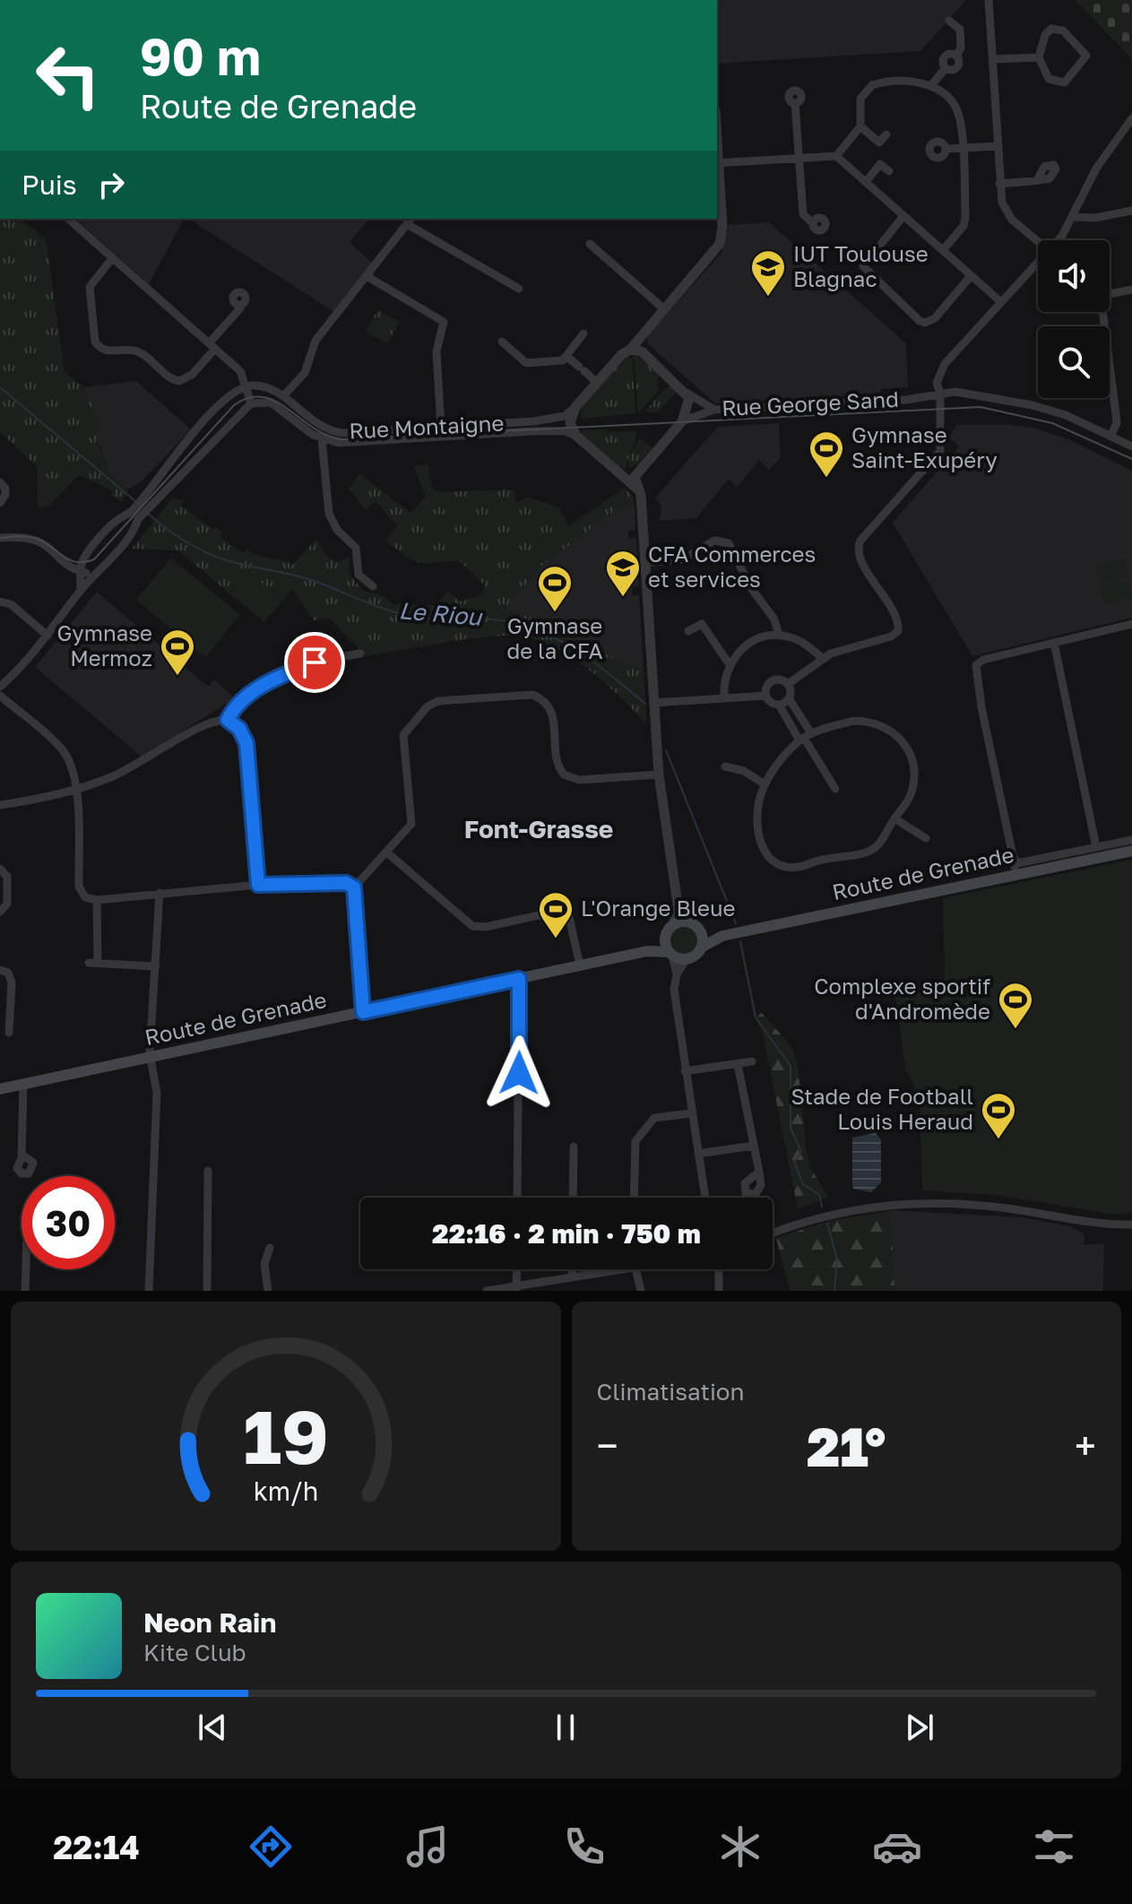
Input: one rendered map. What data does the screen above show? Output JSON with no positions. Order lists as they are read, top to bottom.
{
  "streets": {
    "main road": ["Route de Grenade"],
    "street": ["Rue George Sand", "Rue Montaigne"]
  },
  "crossings": [
    ["Rue George Sand", "Rue Montaigne"]
  ],
  "districts": ["Font-Grasse"],
  "water": ["Le Riou"],
  "places": {
    "school or university": ["IUT Toulouse Blagnac", "CFA Commerces et services"],
    "sports": [
      "Gymnase Saint-Exupéry",
      "Gymnase de la CFA",
      "Gymnase Mermoz",
      "L'Orange Bleue",
      "Complexe sportif d'Andromède",
      "Stade de Football Louis Heraud"
    ]
  },
  "page": {
    "turn": ["90 m", "Route de Grenade"],
    "then": "Puis",
    "limit": "30",
    "trip": "22:16 · 2 min · 750 m",
    "tile": "Climatisation",
    "heat": ["−", "21°", "+"],
    "song": ["Neon Rain", "Kite Club"],
    "tabs": "22:14",
    "gauge": ["19", "km/h"]
  }
}
